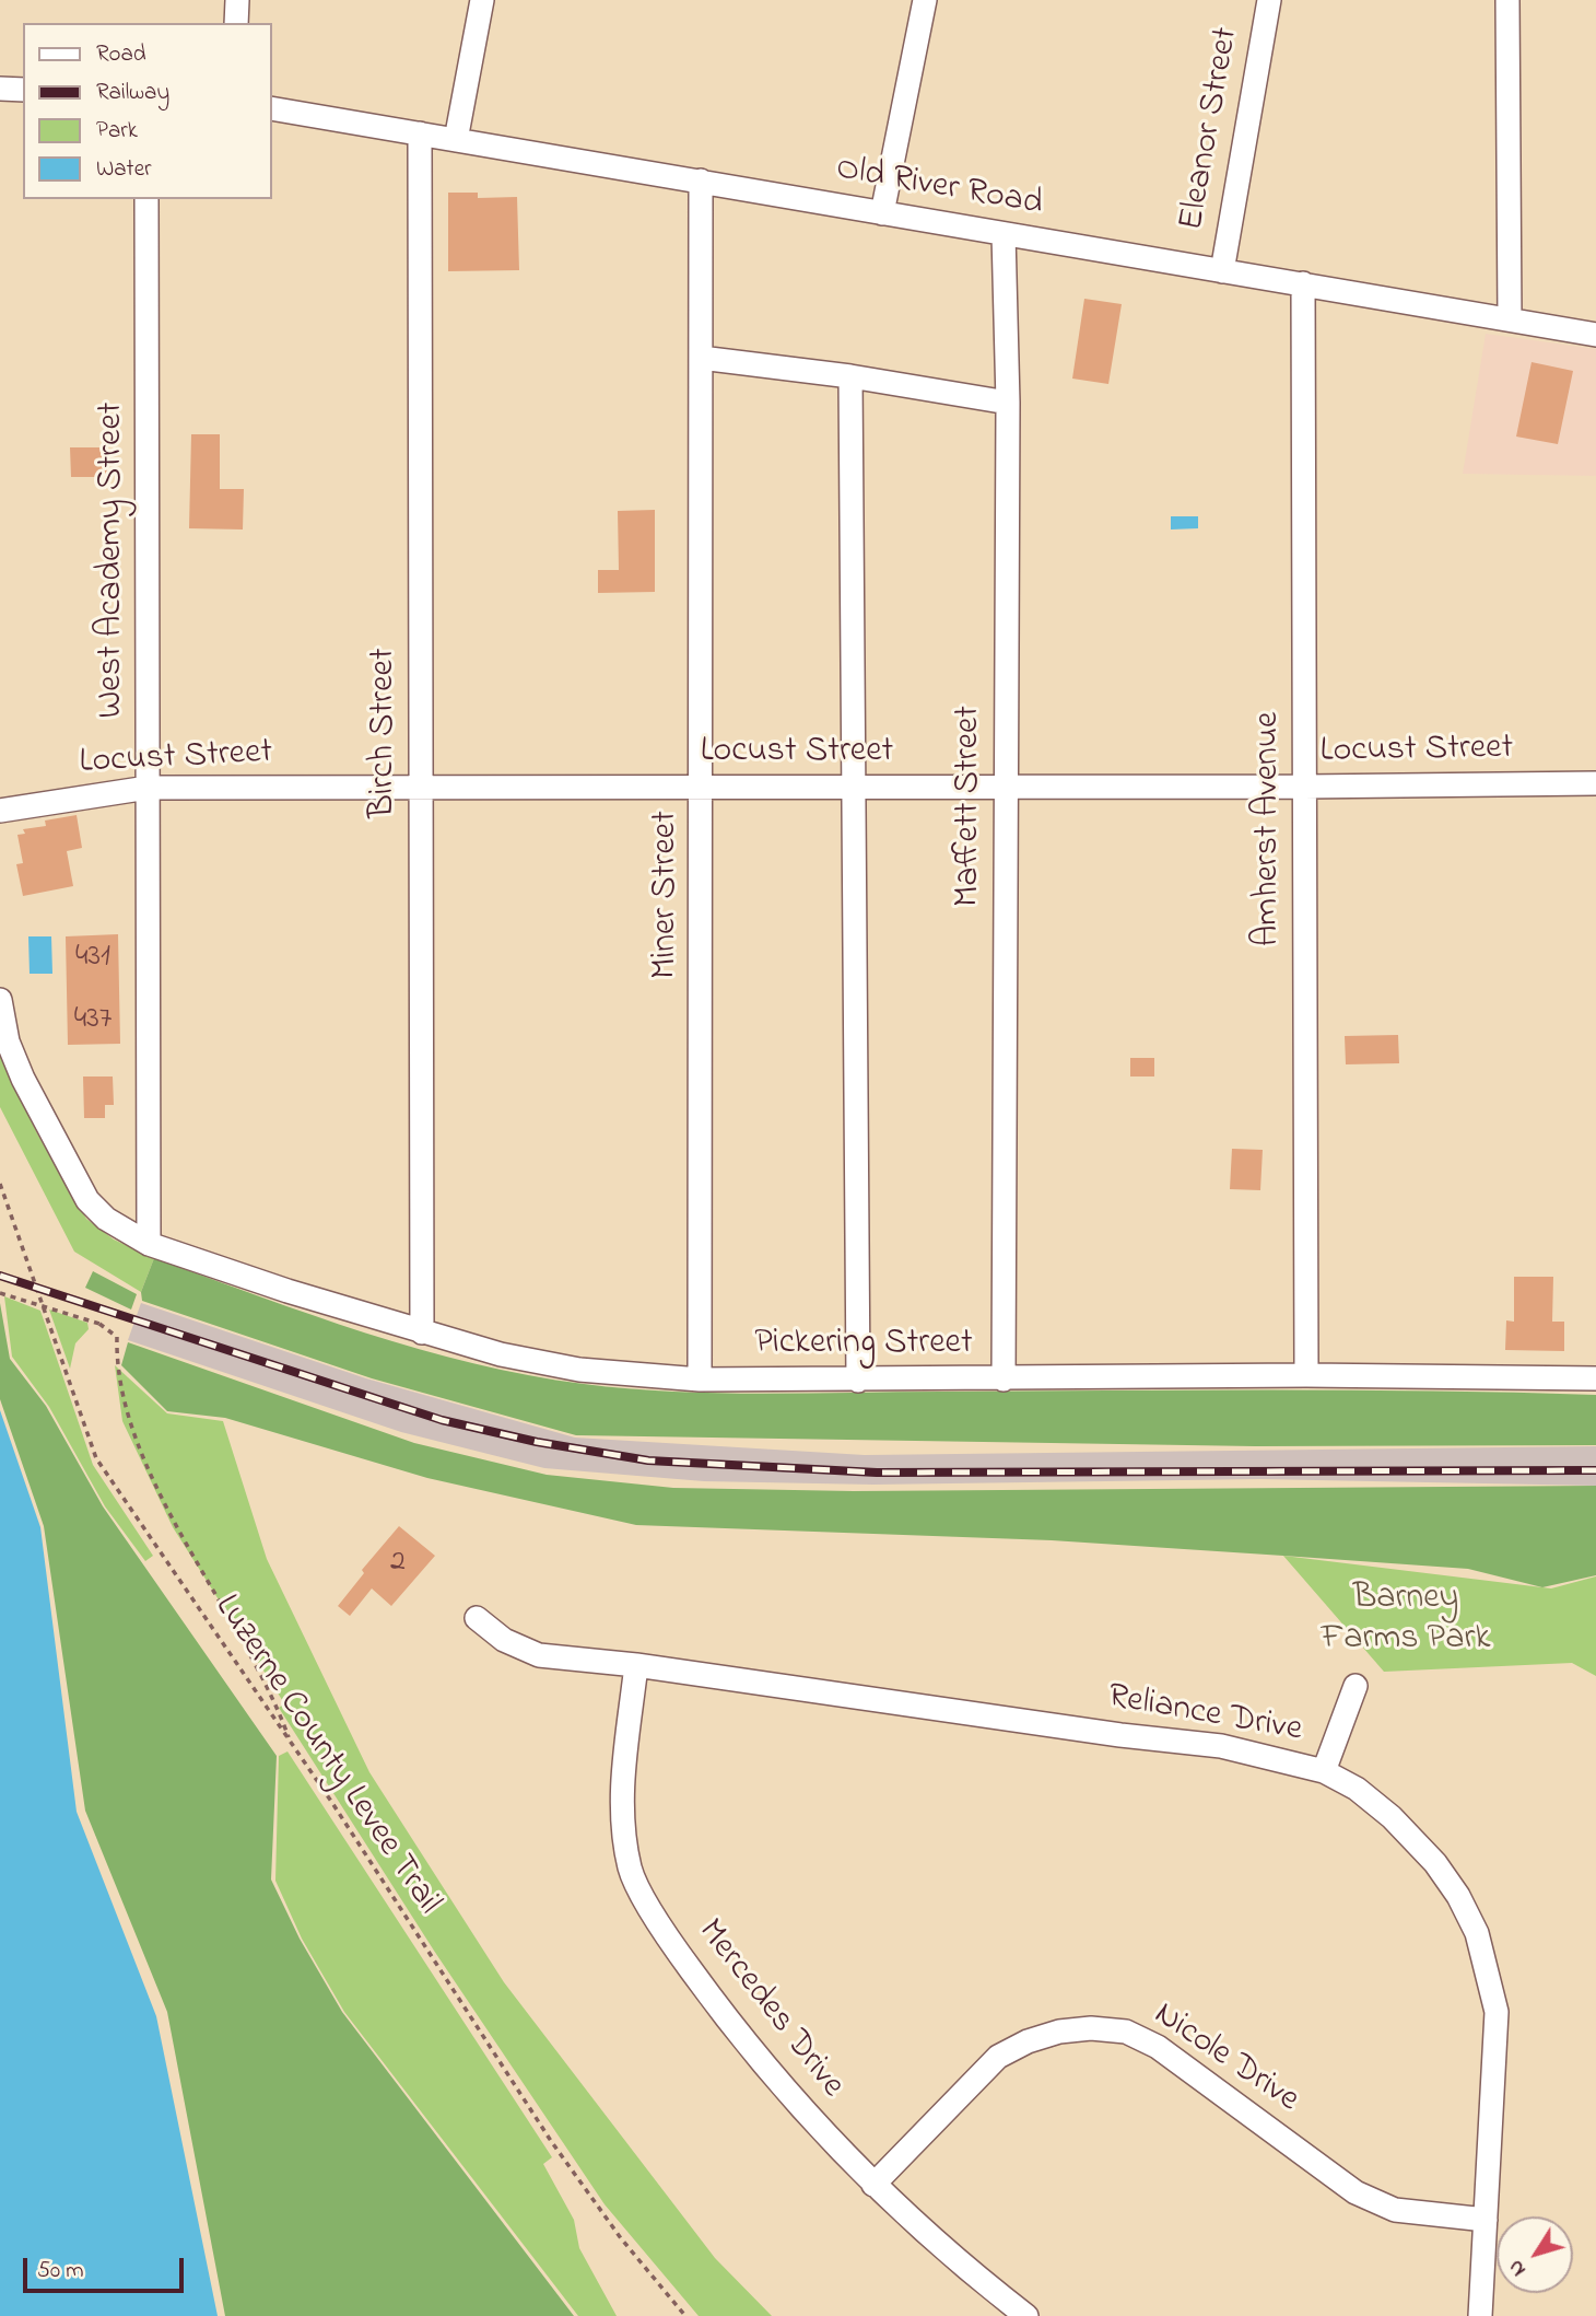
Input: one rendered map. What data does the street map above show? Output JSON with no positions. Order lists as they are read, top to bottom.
{
  "streets": {
    "street": [
      "Eleanor Street",
      "Old River Road",
      "West Academy Street",
      "Birch Street",
      "Locust Street",
      "Maffett Street",
      "Amherst Avenue",
      "Miner Street",
      "Pickering Street",
      "Reliance Drive",
      "Mercedes Drive",
      "Nicole Drive"
    ],
    "path": ["Luzerne County Levee Trail"]
  },
  "crossings": [
    ["Eleanor Street", "Old River Road"],
    ["Old River Road", "Birch Street"],
    ["Old River Road", "Maffett Street"],
    ["Old River Road", "Amherst Avenue"],
    ["Old River Road", "Miner Street"],
    ["West Academy Street", "Locust Street"],
    ["West Academy Street", "Pickering Street"],
    ["Birch Street", "Locust Street"],
    ["Birch Street", "Pickering Street"],
    ["Locust Street", "Maffett Street"],
    ["Locust Street", "Amherst Avenue"],
    ["Locust Street", "Miner Street"],
    ["Maffett Street", "Pickering Street"],
    ["Amherst Avenue", "Pickering Street"],
    ["Miner Street", "Pickering Street"],
    ["Reliance Drive", "Mercedes Drive"],
    ["Reliance Drive", "Nicole Drive"],
    ["Mercedes Drive", "Nicole Drive"]
  ],
  "parks": ["Barney Farms Park"],
  "house_numbers": ["431", "437", "2"],
  "legend": [
    "Road",
    "Railway",
    "Park",
    "Water"
  ],
  "scale_bar": "50 m",
  "north": "bottom left"
}
